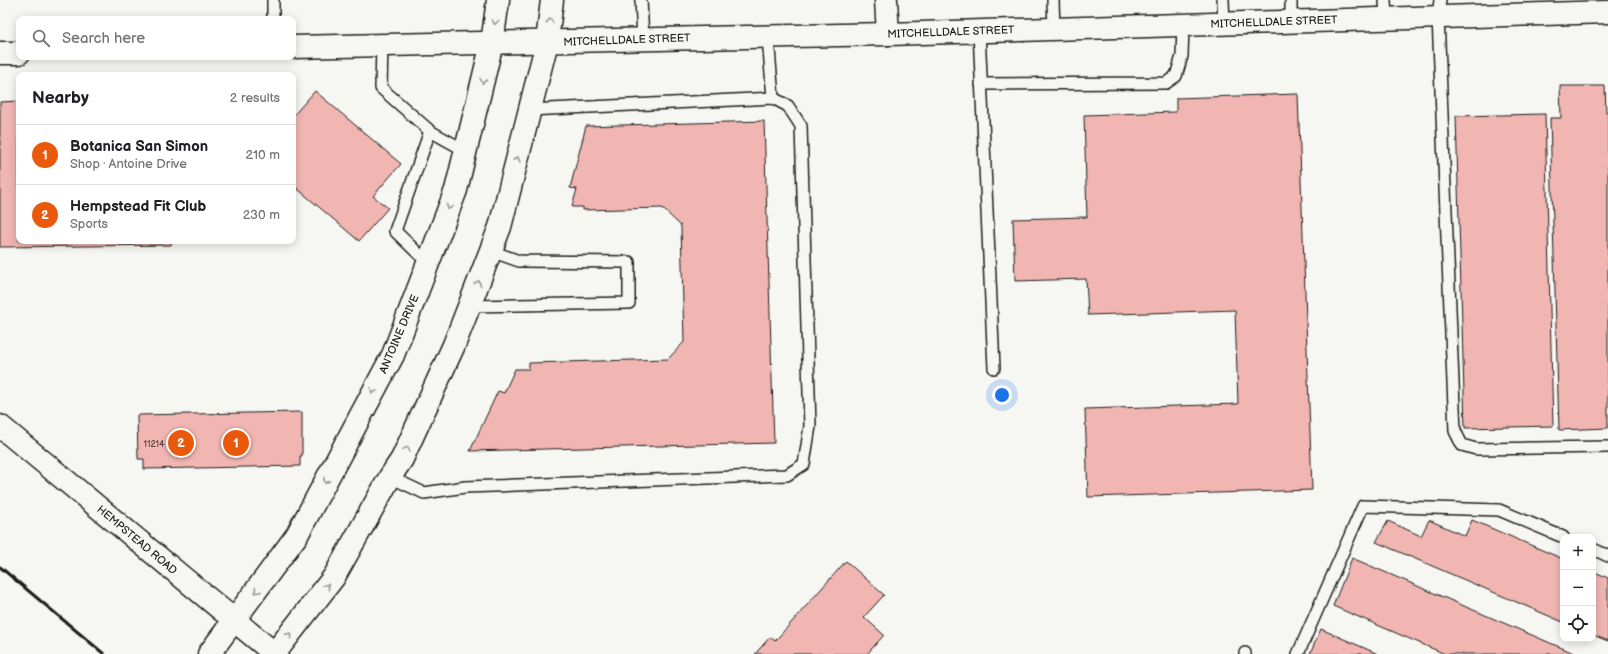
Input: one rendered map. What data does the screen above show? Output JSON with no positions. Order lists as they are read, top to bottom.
{
  "streets": {
    "main road": ["MITCHELLDALE STREET", "ANTOINE DRIVE", "HEMPSTEAD ROAD"]
  },
  "crossings": [
    ["MITCHELLDALE STREET", "ANTOINE DRIVE"],
    ["ANTOINE DRIVE", "HEMPSTEAD ROAD"]
  ],
  "house_numbers": ["11214"],
  "page": {
    "search": "Search here",
    "heading": ["Nearby", "2 results"],
    "list": [
      {
        "mark": "1",
        "name": "Botanica San Simon",
        "note": "Shop · Antoine Drive",
        "value": "210 m"
      },
      {
        "mark": "2",
        "name": "Hempstead Fit Club",
        "note": "Sports",
        "value": "230 m"
      }
    ],
    "pins": ["1", "2"],
    "map_buttons": ["+", "−"]
  }
}
